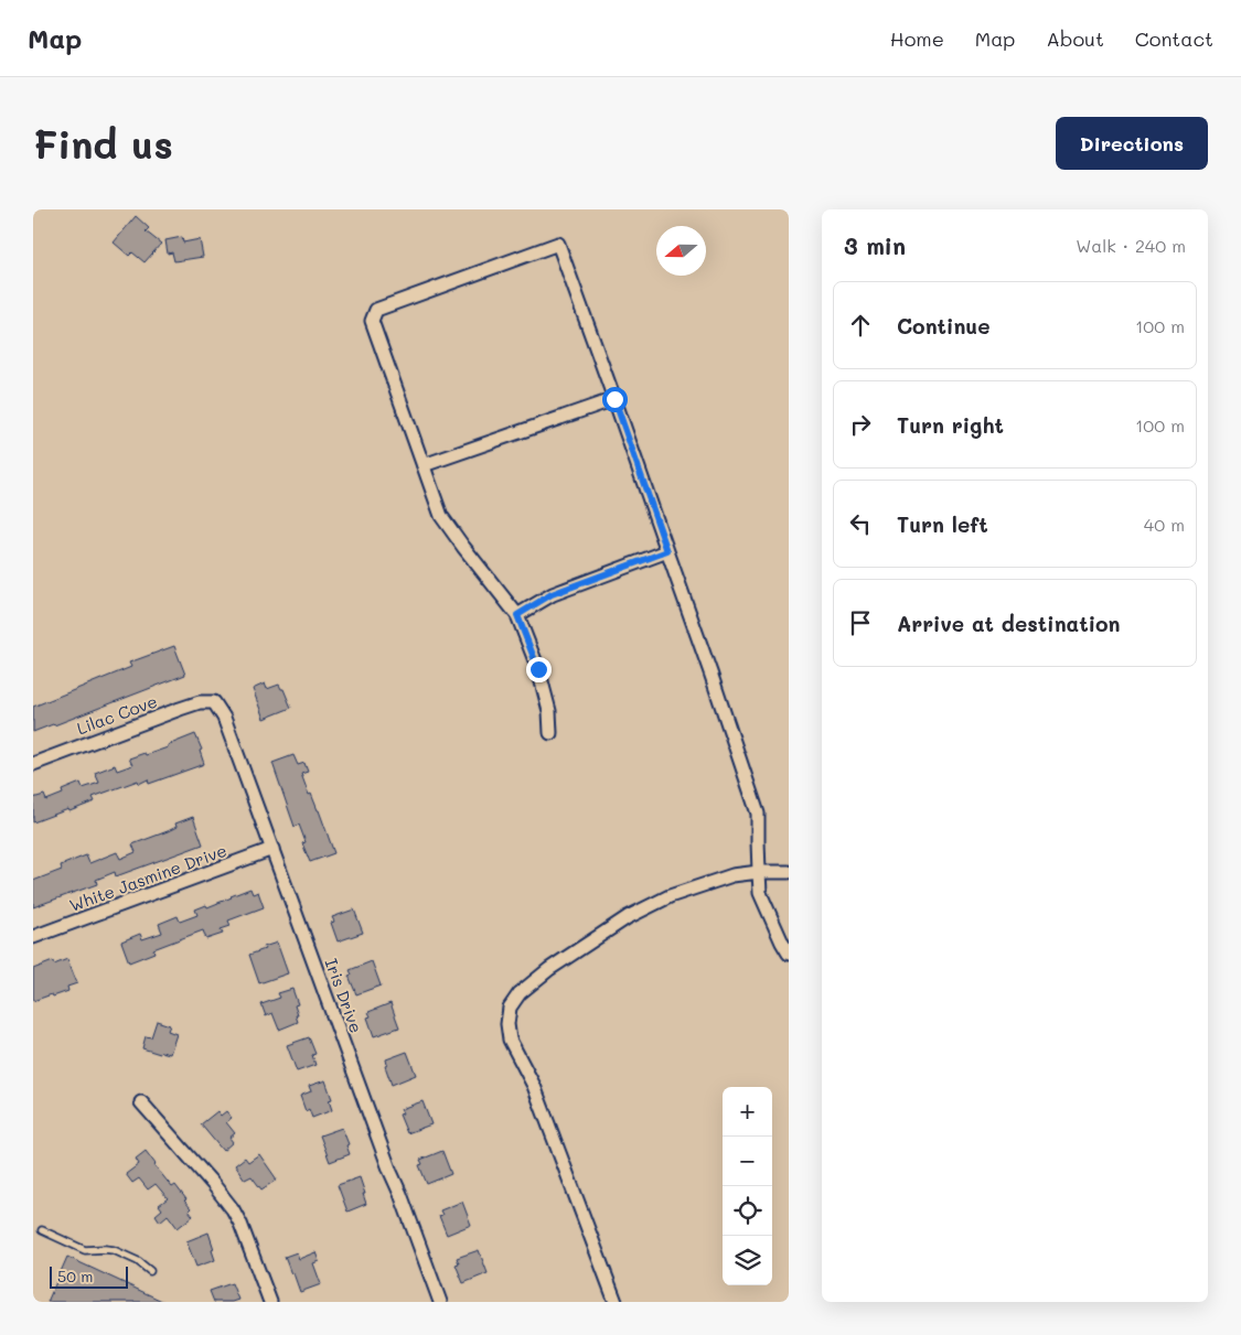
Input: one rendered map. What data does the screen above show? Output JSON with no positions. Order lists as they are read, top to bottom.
{
  "streets": {
    "street": ["Lilac Cove", "White Jasmine Drive", "Iris Drive"]
  },
  "crossings": [
    ["Lilac Cove", "Iris Drive"],
    ["White Jasmine Drive", "Iris Drive"]
  ],
  "scale_bar": "50 m",
  "north": "left",
  "page": {
    "header": "Map",
    "nav": [
      "Home",
      "Map",
      "About",
      "Contact"
    ],
    "buttons": "Directions",
    "title": "Find us",
    "heading": ["3 min", "Walk · 240 m"],
    "list": [
      ["Continue", "100 m"],
      ["Turn right", "100 m"],
      ["Turn left", "40 m"],
      "Arrive at destination"
    ],
    "map_buttons": ["+", "−"],
    "scale": "50 m"
  }
}
